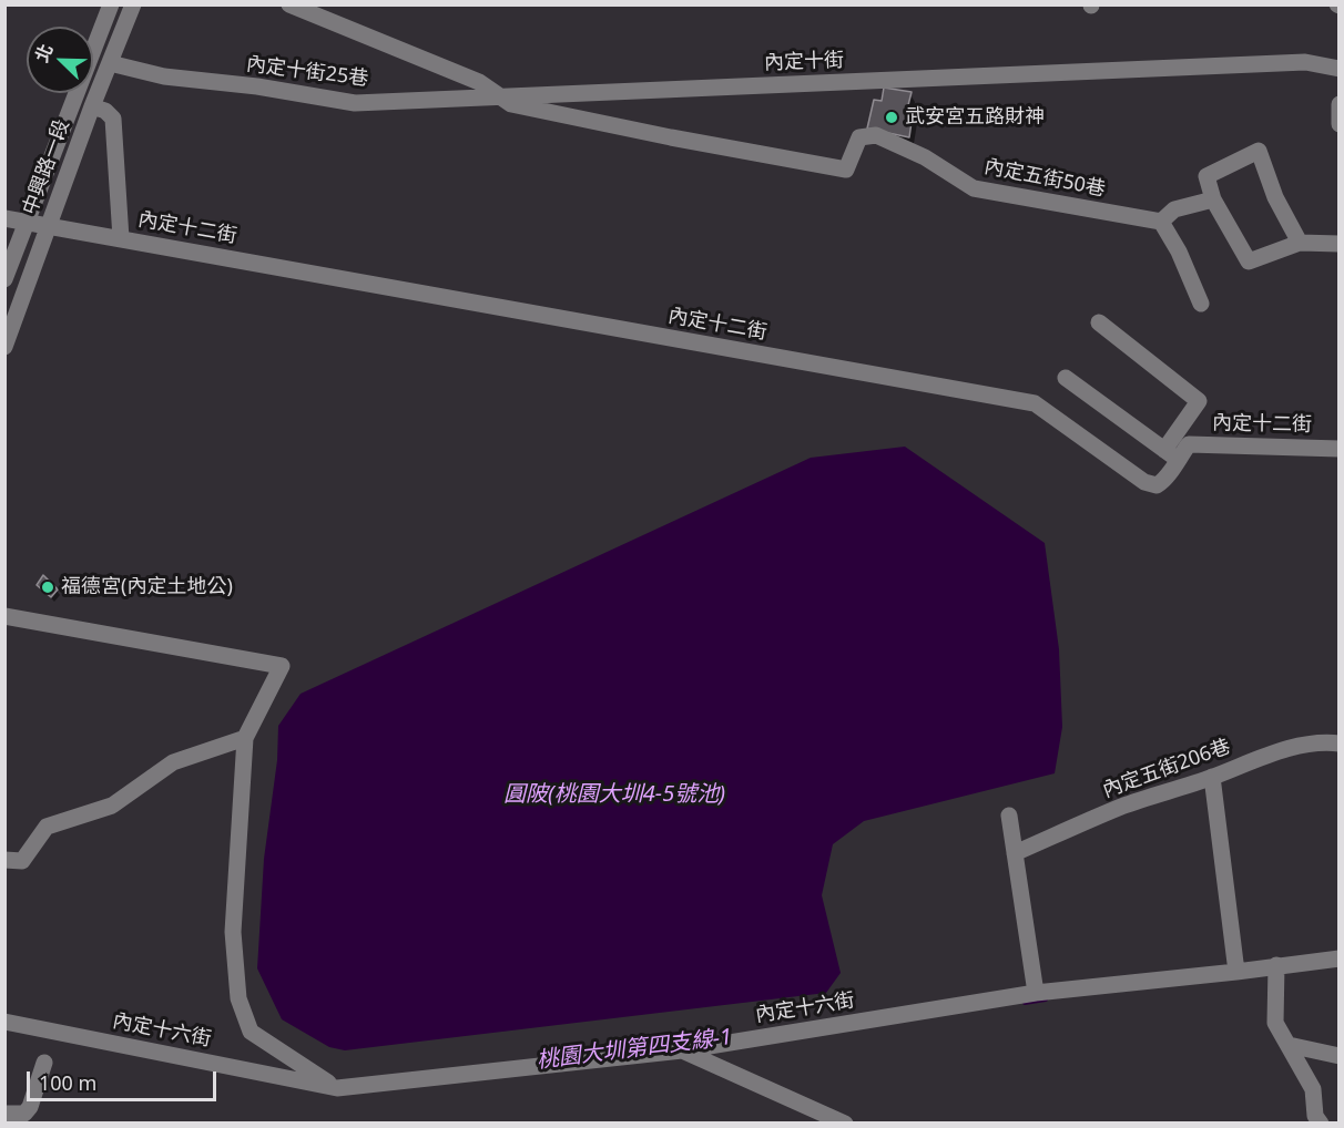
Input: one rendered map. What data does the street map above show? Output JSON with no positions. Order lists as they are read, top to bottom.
{
  "streets": {
    "street": [
      "內定十街",
      "內定十街25巷",
      "中興路一段",
      "內定五街50巷",
      "內定十二街",
      "內定五街206巷",
      "內定十六街"
    ]
  },
  "crossings": [
    ["內定十街", "內定十街25巷"],
    ["內定十街", "內定五街50巷"],
    ["內定十街25巷", "中興路一段"],
    ["內定十街25巷", "內定五街50巷"],
    ["中興路一段", "內定十二街"]
  ],
  "water": ["圓陂(桃園大圳4-5號池)", "桃園大圳第四支線-1"],
  "places": ["武安宮五路財神", "福德宮(內定土地公)"],
  "scale_bar": "100 m",
  "north": "top left"
}
